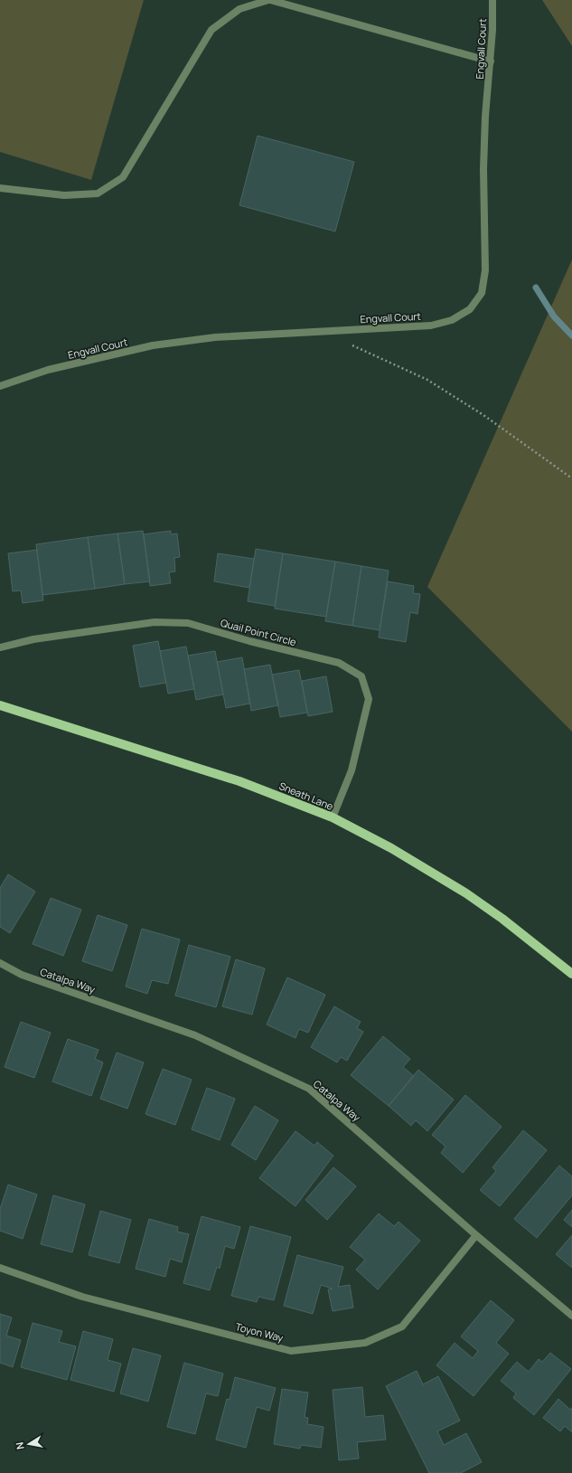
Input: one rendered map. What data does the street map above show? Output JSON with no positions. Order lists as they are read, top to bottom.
{
  "streets": {
    "main road": ["Sneath Lane"],
    "street": [
      "Engvall Court",
      "Quail Point Circle",
      "Catalpa Way",
      "Toyon Way"
    ]
  },
  "crossings": [
    ["Quail Point Circle", "Sneath Lane"],
    ["Catalpa Way", "Toyon Way"]
  ],
  "north": "left"
}
